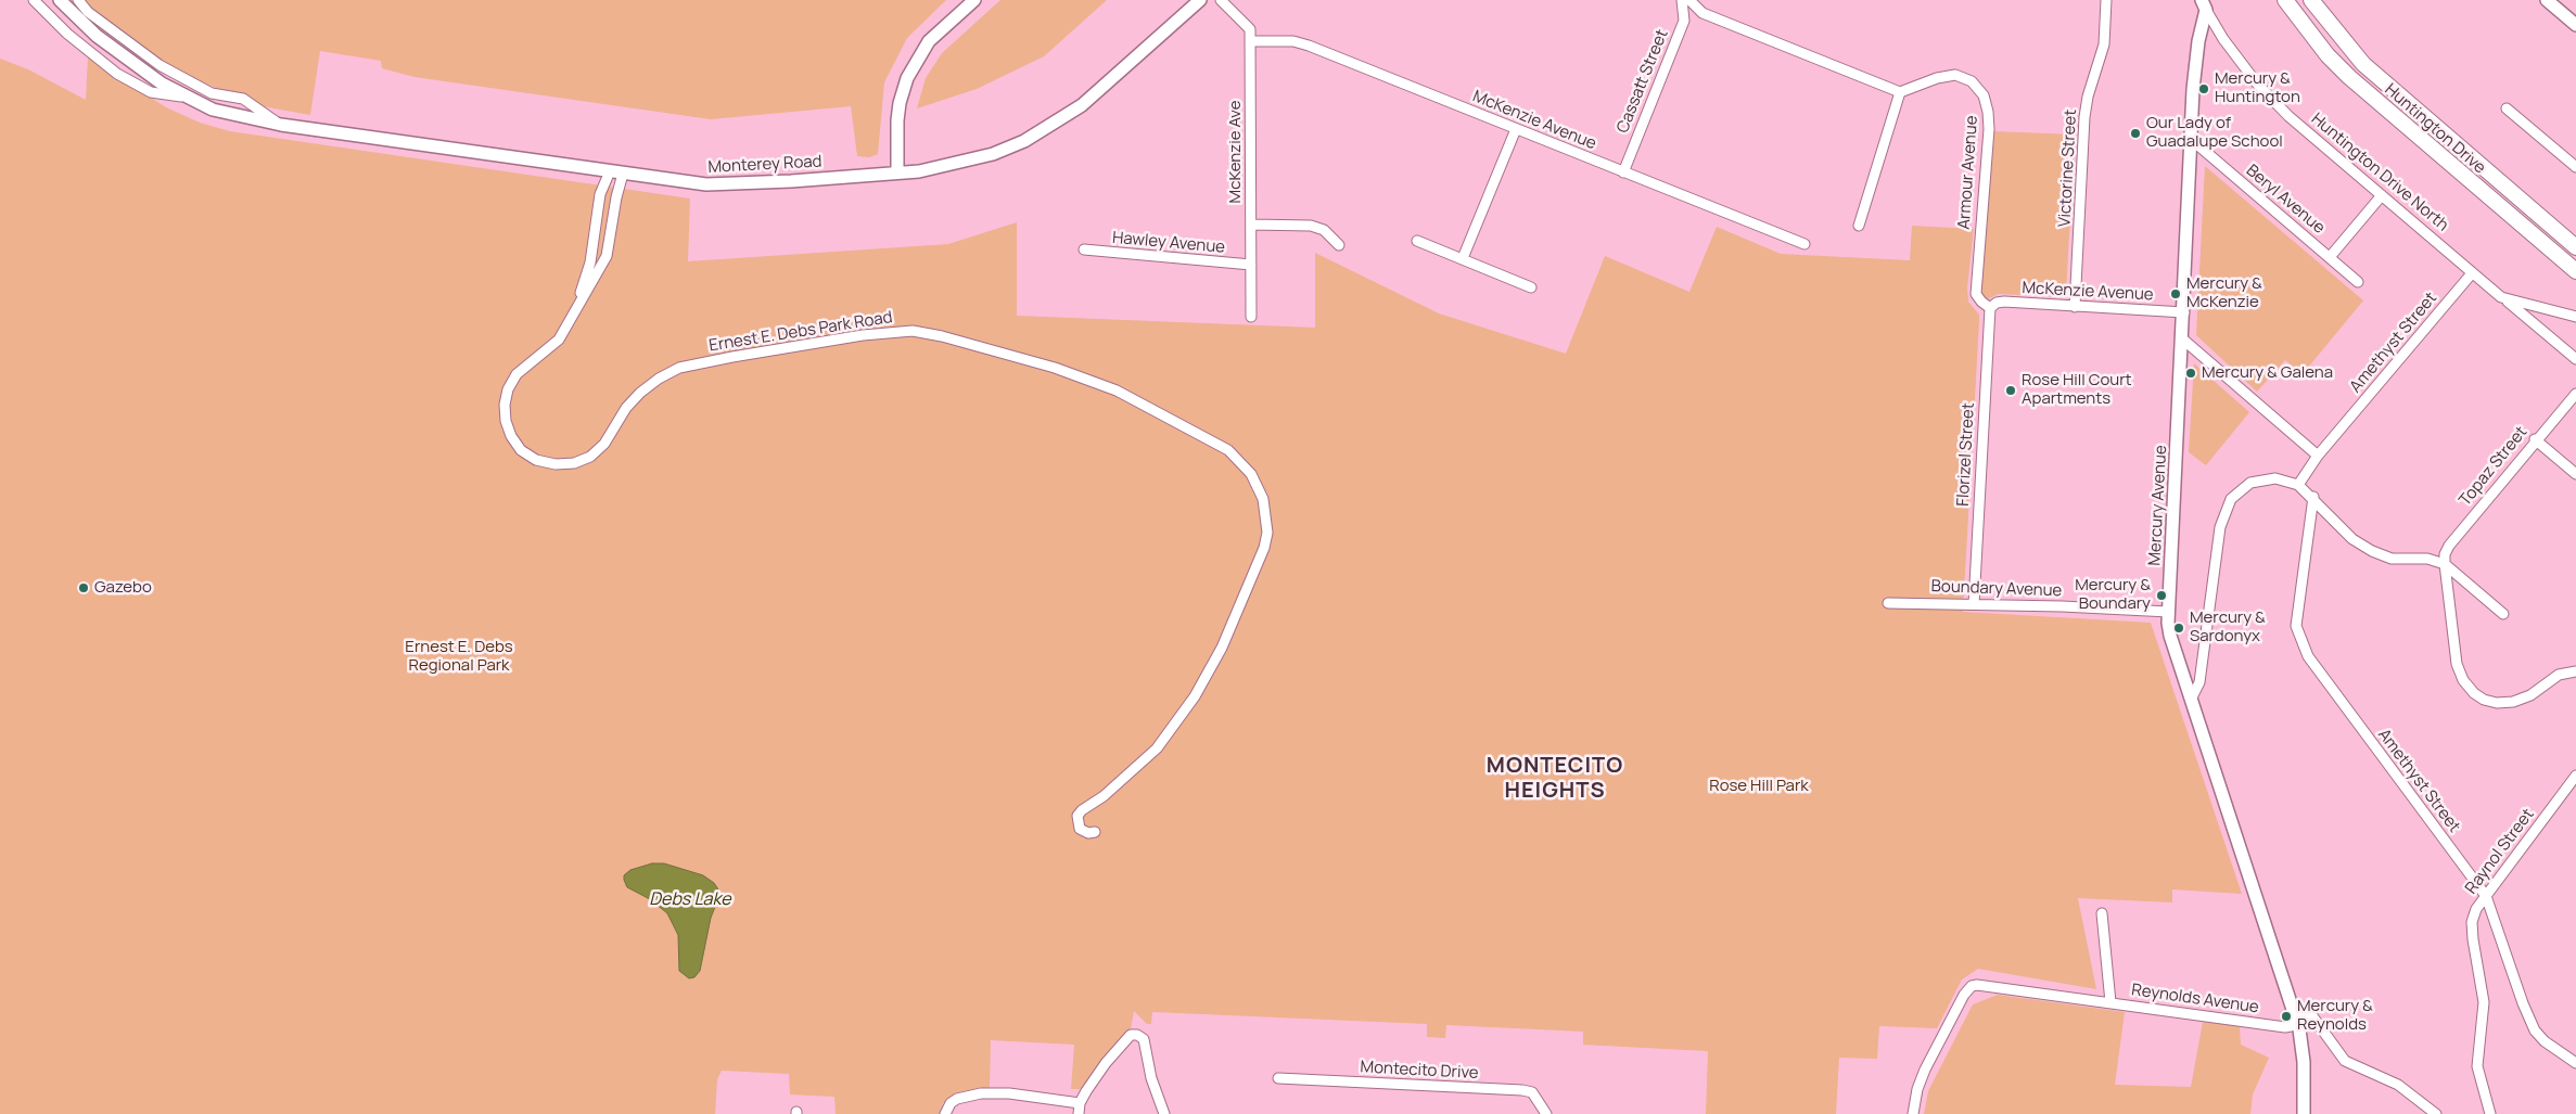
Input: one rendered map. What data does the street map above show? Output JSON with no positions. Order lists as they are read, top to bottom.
{
  "streets": {
    "main road": ["Huntington Drive"],
    "street": [
      "Cassatt Street",
      "McKenzie Avenue",
      "McKenzie Ave",
      "Monterey Road",
      "Victorine Street",
      "Armour Avenue",
      "Huntington Drive North",
      "Beryl Avenue",
      "Hawley Avenue",
      "Ernest E. Debs Park Road",
      "Amethyst Street",
      "Florizel Street",
      "Topaz Street",
      "Mercury Avenue",
      "Boundary Avenue",
      "Raynol Street",
      "Reynolds Avenue",
      "Montecito Drive"
    ]
  },
  "crossings": [
    ["Cassatt Street", "McKenzie Avenue"],
    ["McKenzie Avenue", "McKenzie Ave"],
    ["McKenzie Avenue", "Victorine Street"],
    ["McKenzie Avenue", "Armour Avenue"],
    ["McKenzie Avenue", "Florizel Street"],
    ["McKenzie Avenue", "Mercury Avenue"],
    ["McKenzie Ave", "Hawley Avenue"],
    ["Monterey Road", "Ernest E. Debs Park Road"],
    ["Armour Avenue", "Florizel Street"],
    ["Huntington Drive North", "Amethyst Street"],
    ["Huntington Drive North", "Mercury Avenue"],
    ["Beryl Avenue", "Mercury Avenue"],
    ["Amethyst Street", "Raynol Street"],
    ["Florizel Street", "Boundary Avenue"],
    ["Mercury Avenue", "Boundary Avenue"],
    ["Mercury Avenue", "Reynolds Avenue"]
  ],
  "districts": ["MONTECITO HEIGHTS"],
  "water": ["Debs Lake"],
  "parks": ["Ernest E. Debs Regional Park", "Rose Hill Park"],
  "places": [
    "Mercury & Huntington",
    "Our Lady of Guadalupe School",
    "Mercury & McKenzie",
    "Mercury & Galena",
    "Rose Hill Court Apartments",
    "Gazebo",
    "Mercury & Boundary",
    "Mercury & Sardonyx",
    "Mercury & Reynolds"
  ]
}
